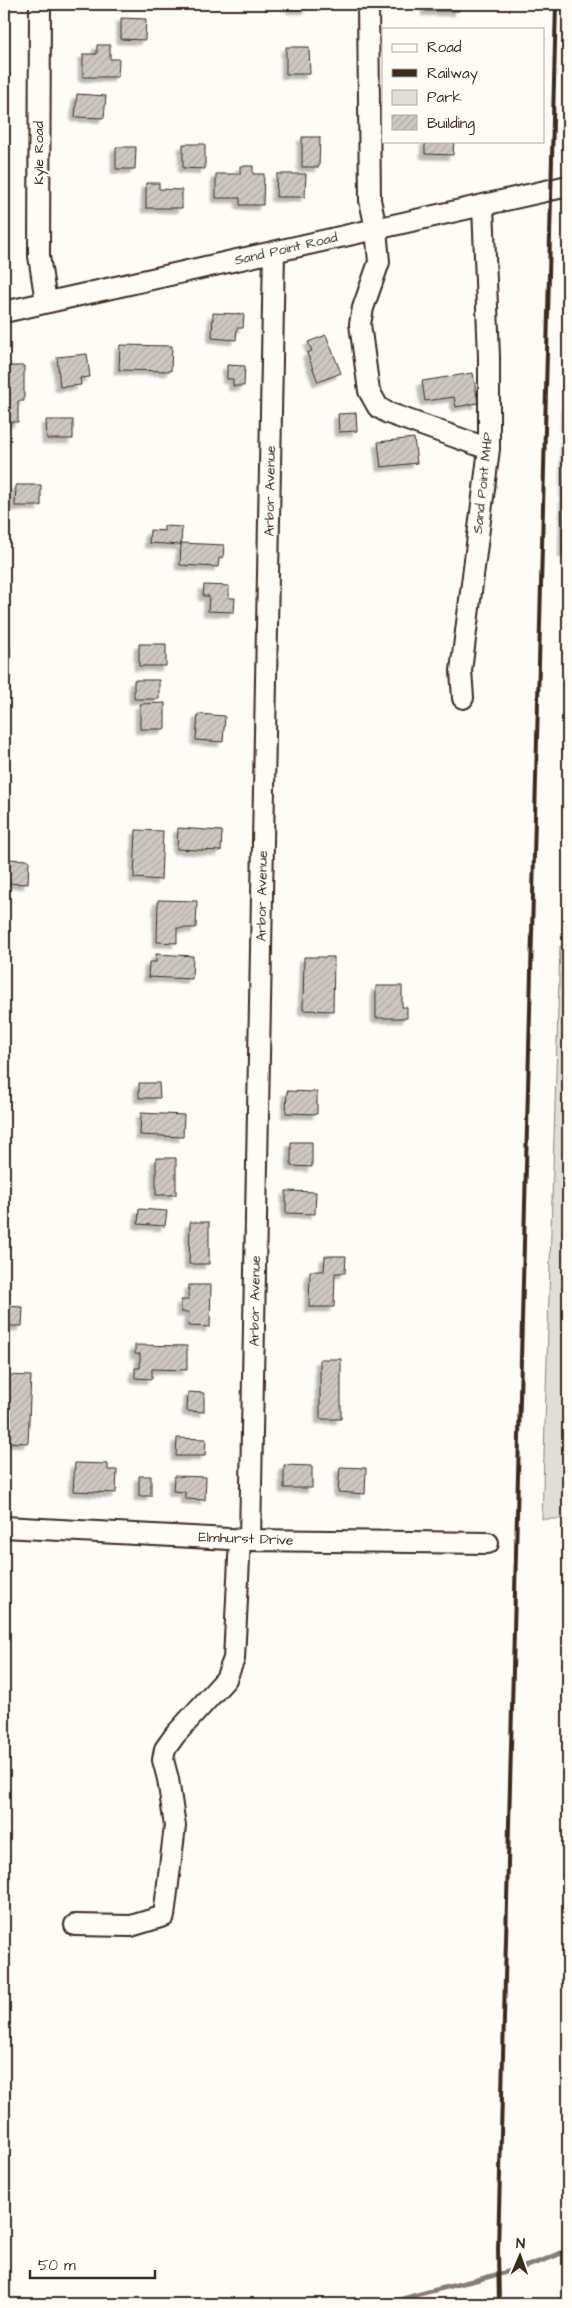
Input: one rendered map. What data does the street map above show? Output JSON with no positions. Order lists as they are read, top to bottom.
{
  "streets": {
    "street": [
      "Kyle Road",
      "Sand Point Road",
      "Sand Point MHP",
      "Arbor Avenue",
      "Elmhurst Drive"
    ]
  },
  "crossings": [
    ["Kyle Road", "Sand Point Road"],
    ["Sand Point Road", "Sand Point MHP"],
    ["Sand Point Road", "Arbor Avenue"],
    ["Arbor Avenue", "Elmhurst Drive"]
  ],
  "legend": [
    "Road",
    "Railway",
    "Park",
    "Building"
  ],
  "scale_bar": "50 m",
  "north": "top"
}
